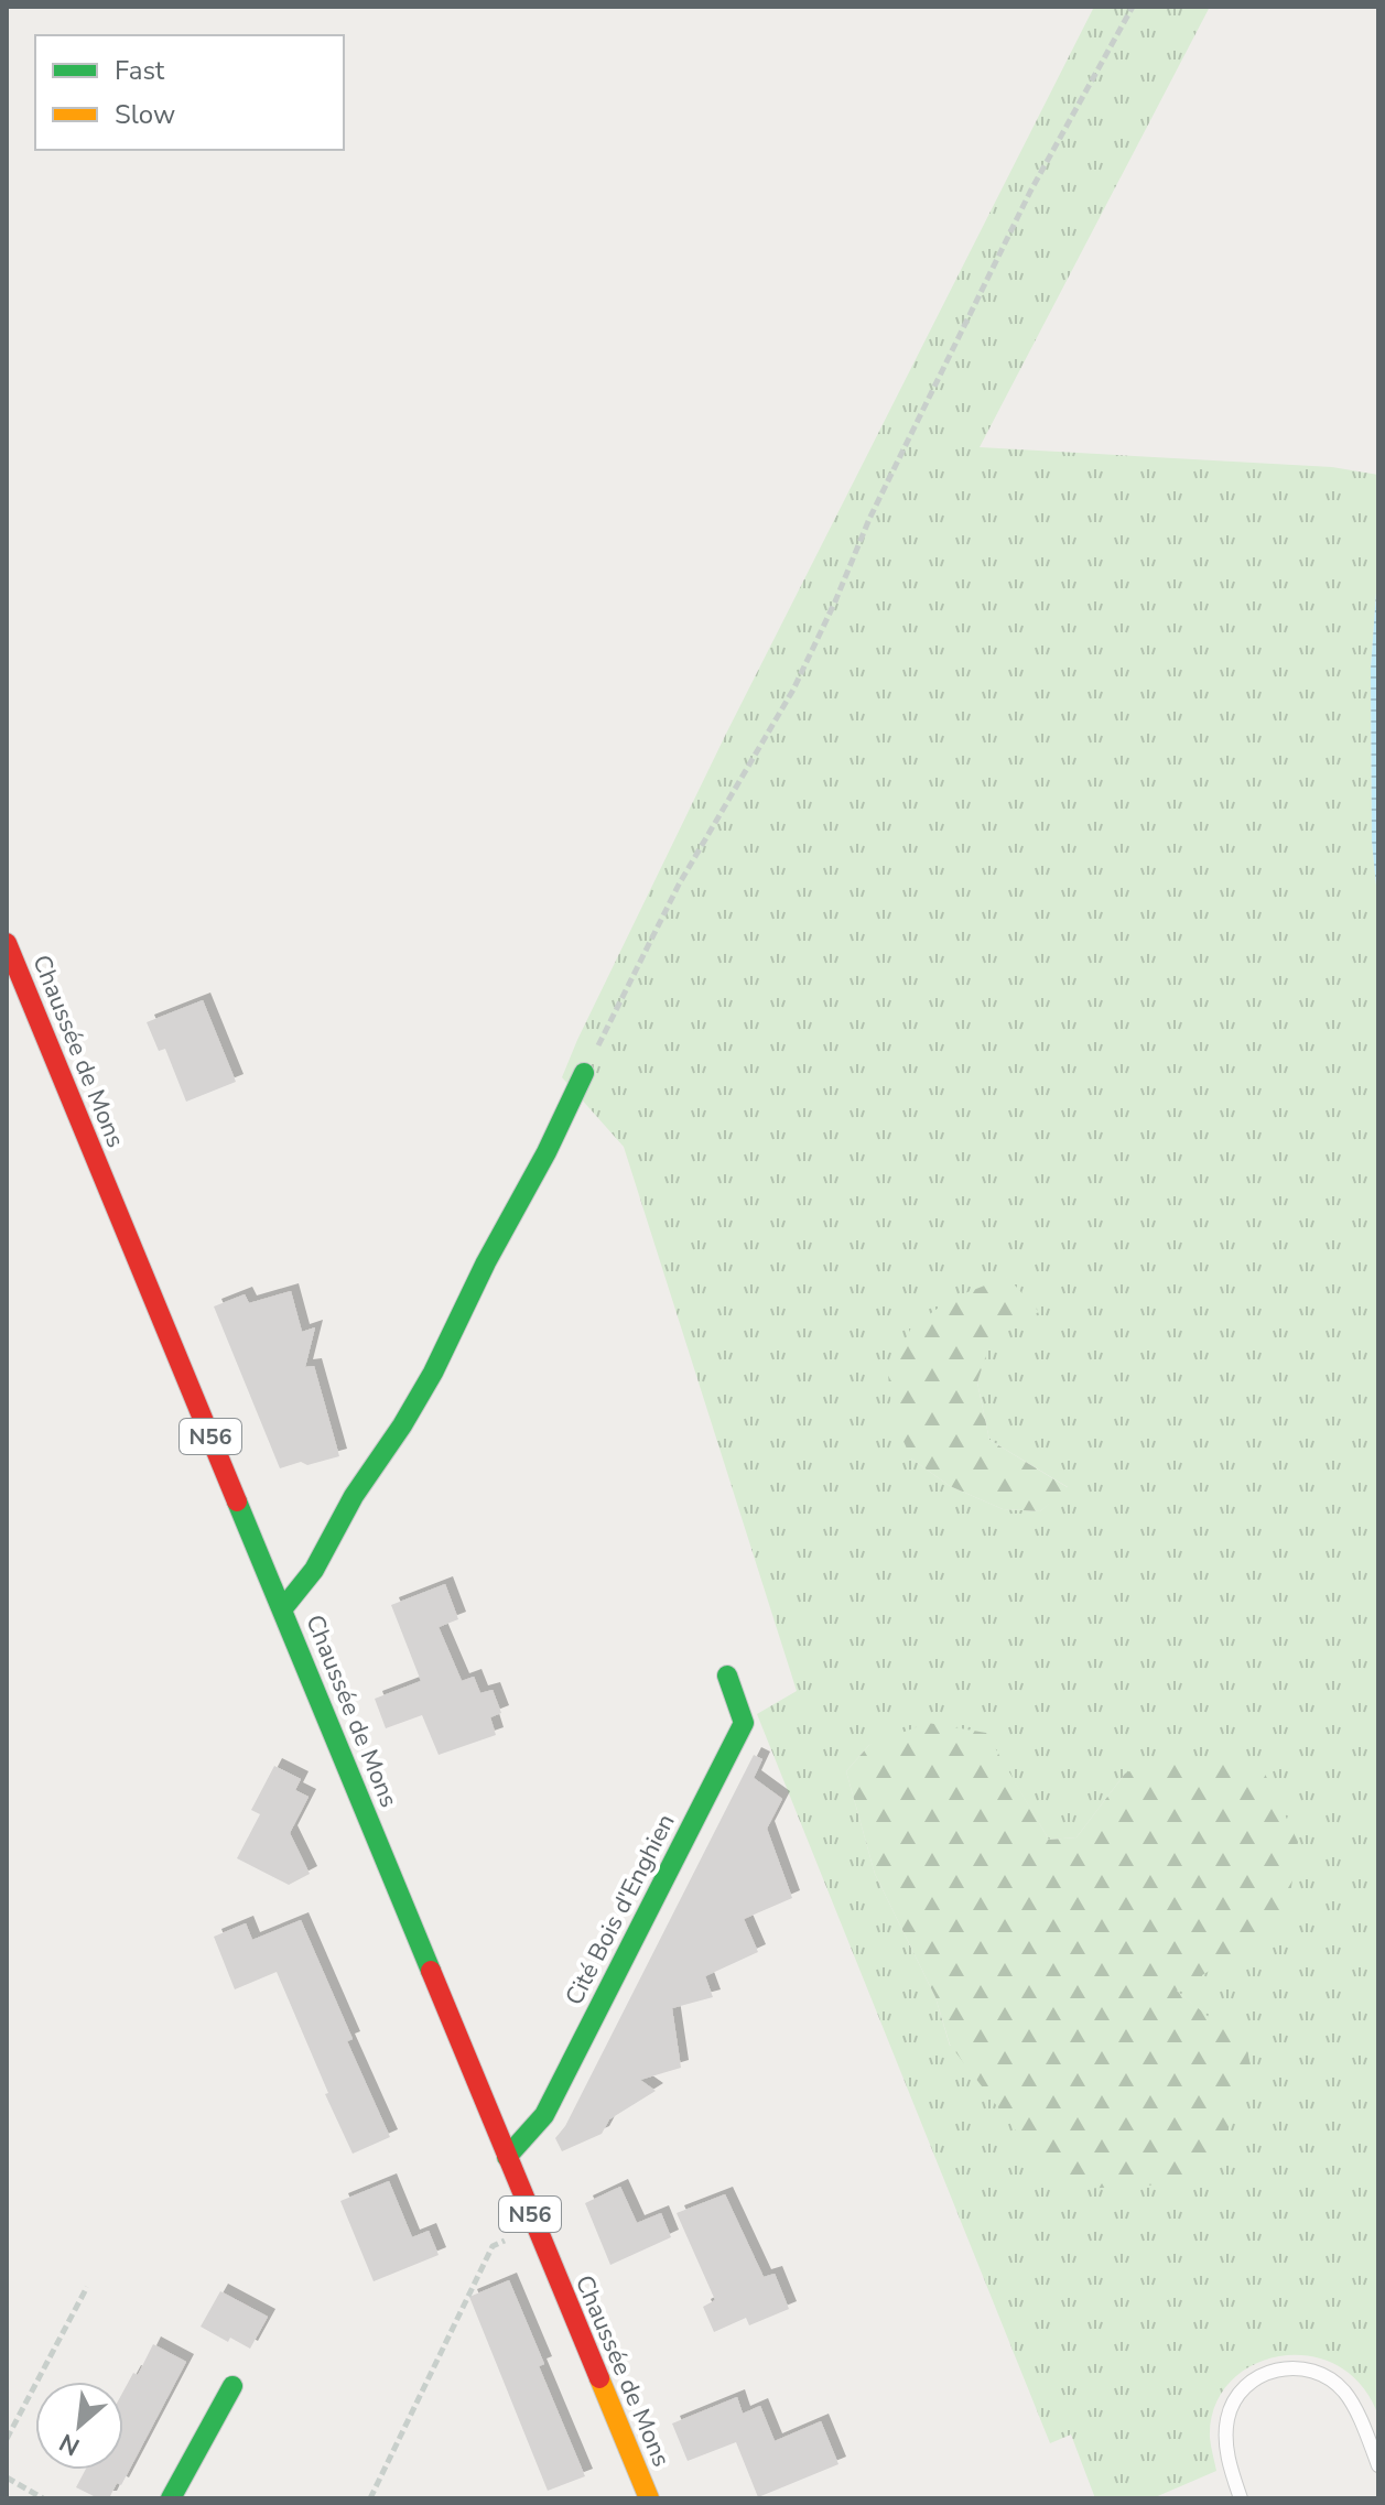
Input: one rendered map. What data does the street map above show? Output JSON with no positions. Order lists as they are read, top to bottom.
{
  "streets": {
    "main road": ["Chaussée de Mons", "N56", "Cité Bois d'Enghien"]
  },
  "crossings": [
    ["Chaussée de Mons", "Cité Bois d'Enghien"]
  ],
  "legend": ["Fast", "Slow"],
  "north": "bottom left"
}
